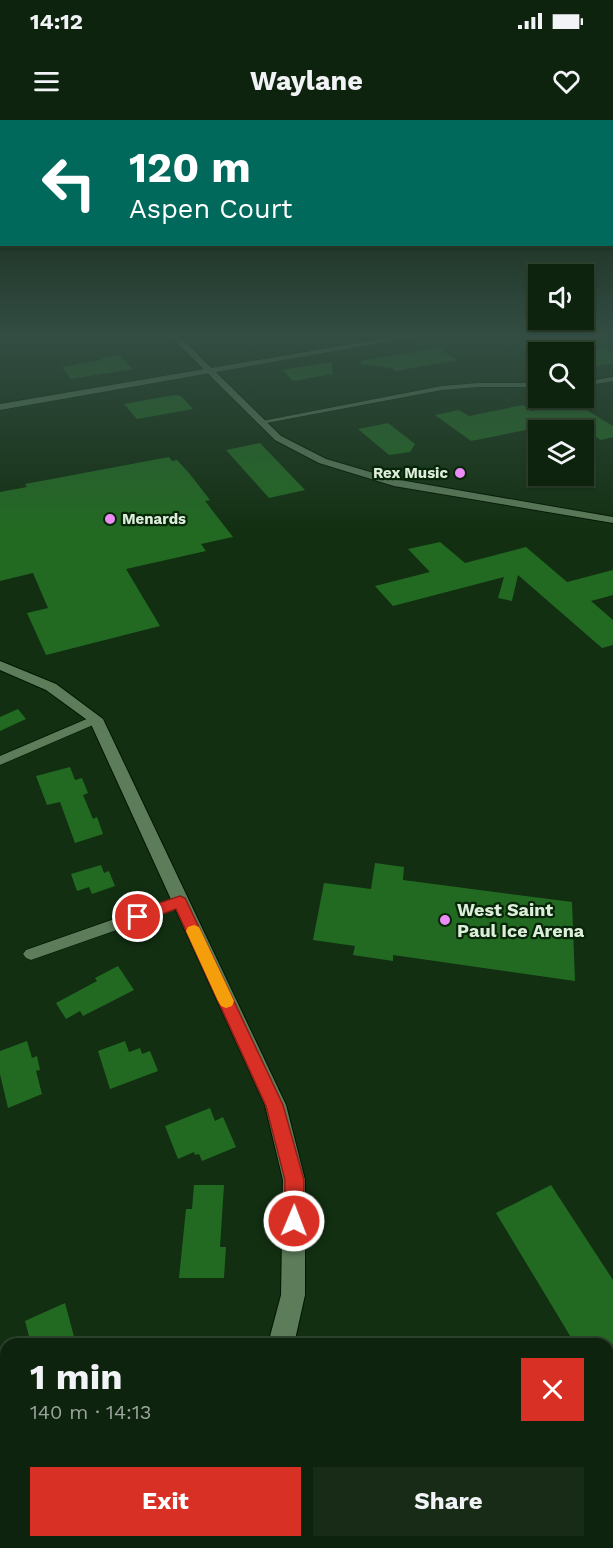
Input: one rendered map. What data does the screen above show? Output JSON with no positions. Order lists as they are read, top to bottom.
{
  "places": ["Rex Music", "Menards", "West Saint Paul Ice Arena"],
  "page": {
    "status": "14:12",
    "header": "Waylane",
    "turn": ["120 m", "Aspen Court"],
    "heading": ["1 min", "140 m · 14:13"],
    "buttons": ["Exit", "Share"]
  }
}
